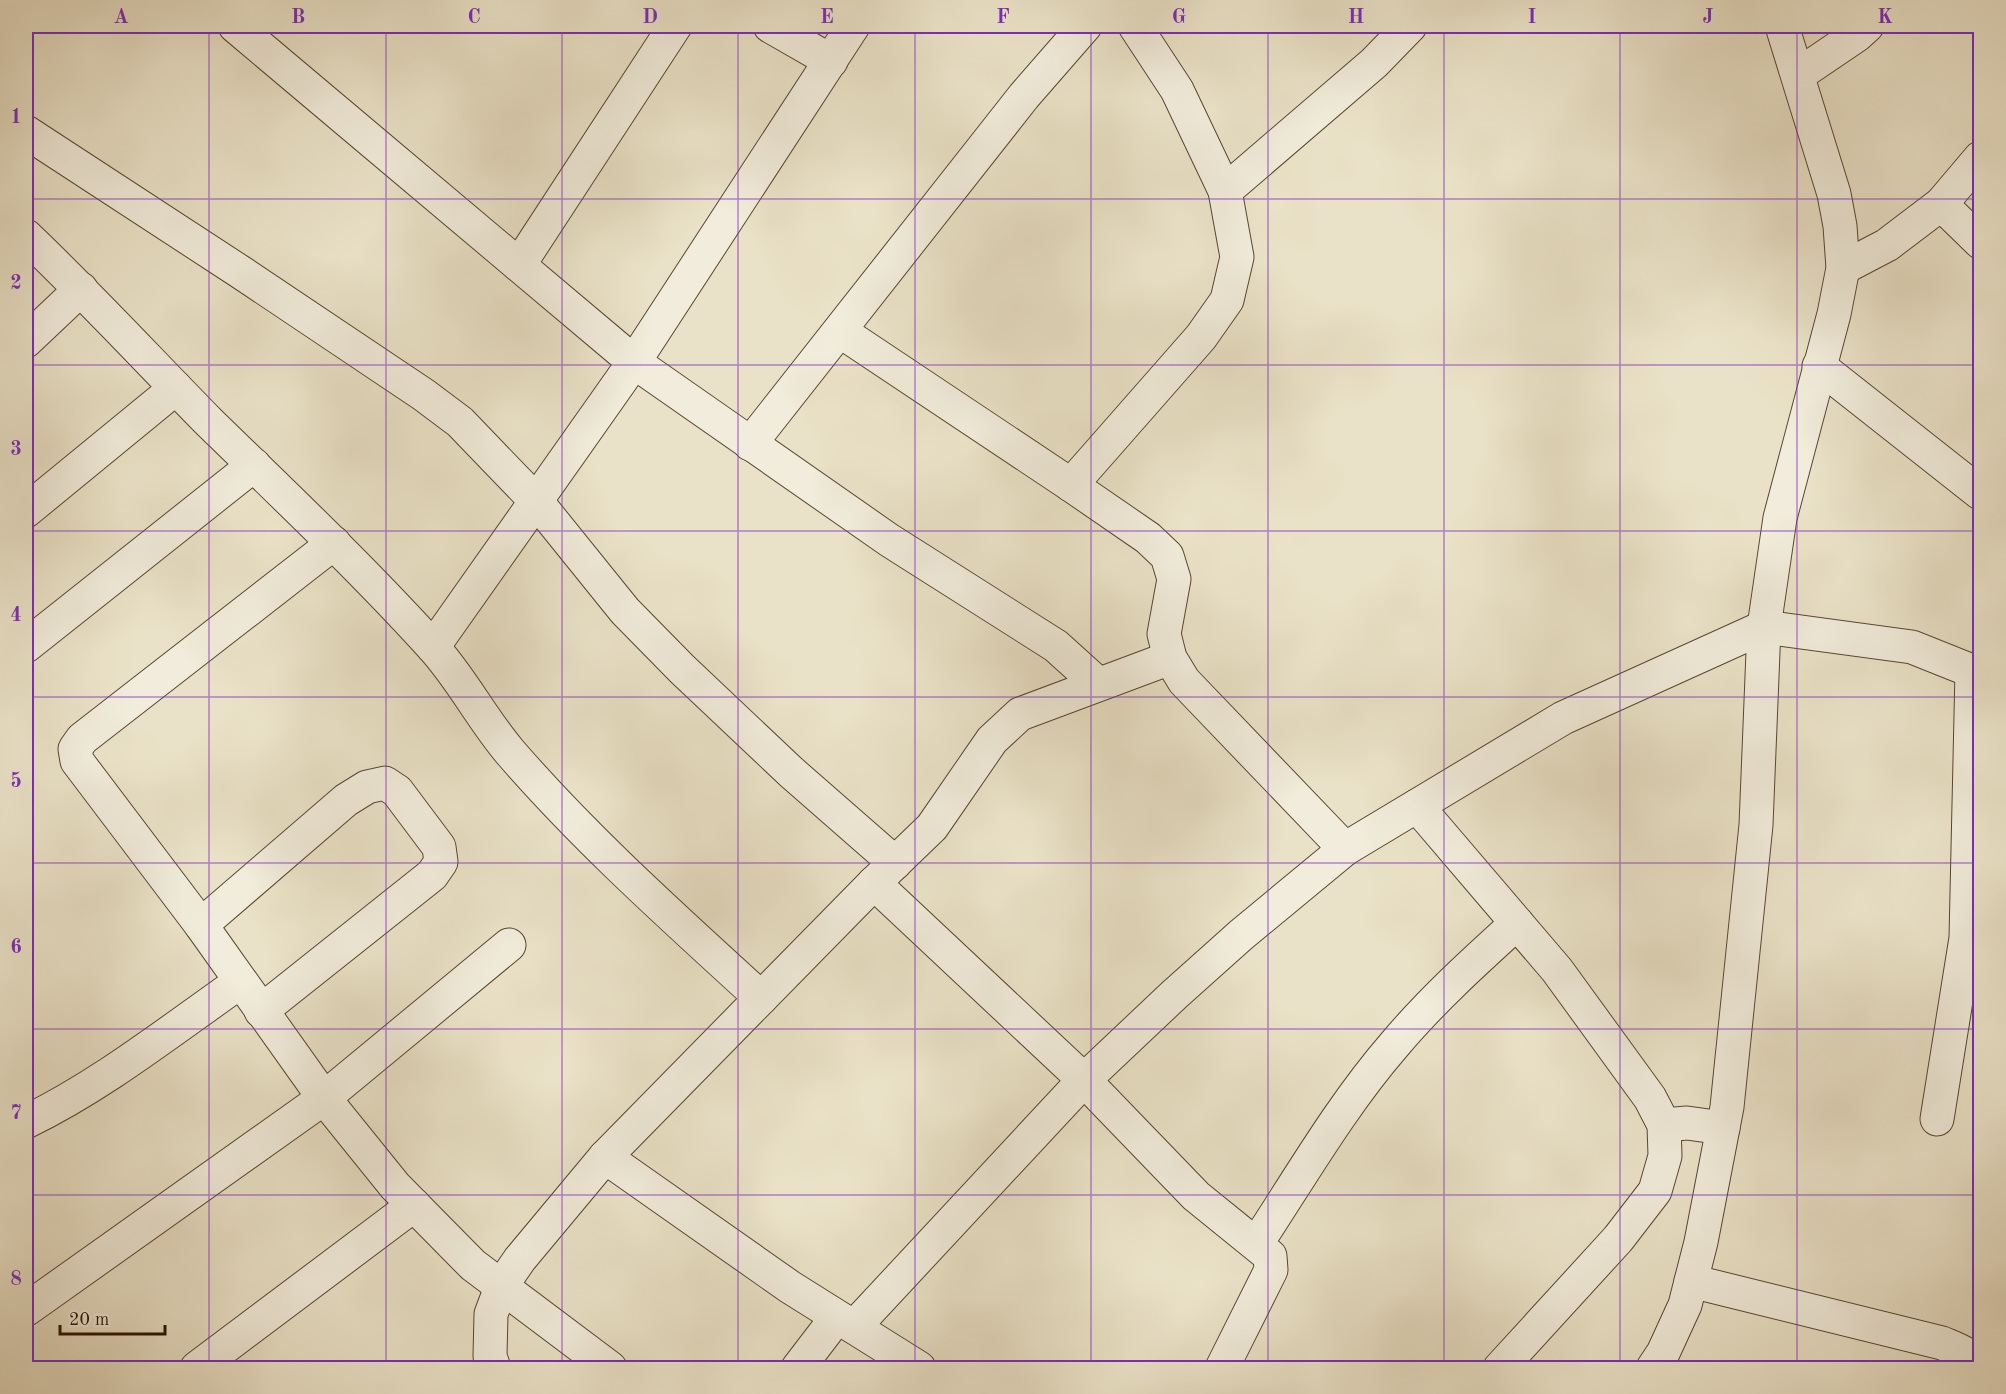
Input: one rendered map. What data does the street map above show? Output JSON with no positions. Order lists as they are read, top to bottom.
{
  "scale_bar": "20 m",
  "grid": {
    "columns": [
      "A",
      "B",
      "C",
      "D",
      "E",
      "F",
      "G",
      "H",
      "I",
      "J",
      "K"
    ],
    "rows": [
      "1",
      "2",
      "3",
      "4",
      "5",
      "6",
      "7",
      "8"
    ]
  }
}
